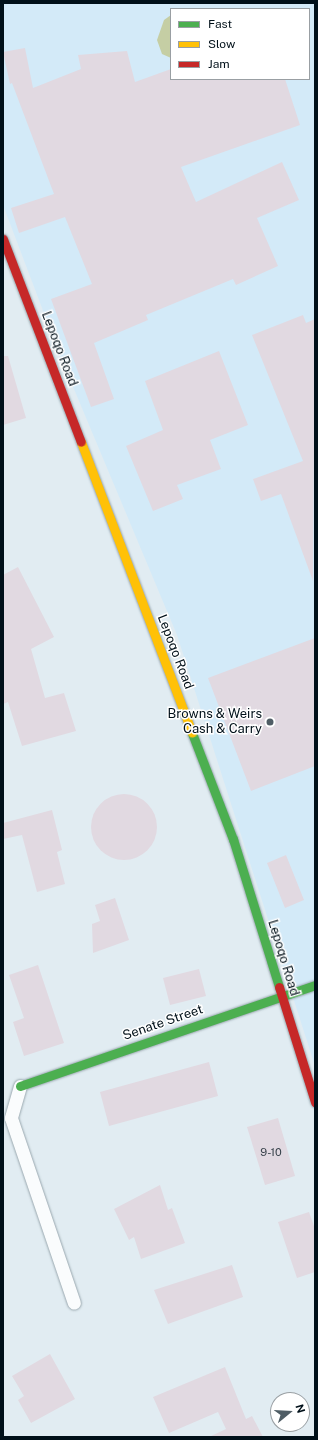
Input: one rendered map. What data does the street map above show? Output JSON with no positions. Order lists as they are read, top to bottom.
{
  "streets": {
    "street": ["Lepoqo Road", "Senate Street"]
  },
  "crossings": [
    ["Lepoqo Road", "Senate Street"]
  ],
  "places": ["Browns & Weirs Cash & Carry"],
  "house_numbers": ["9-10"],
  "legend": ["Fast", "Slow", "Jam"],
  "north": "right"
}
